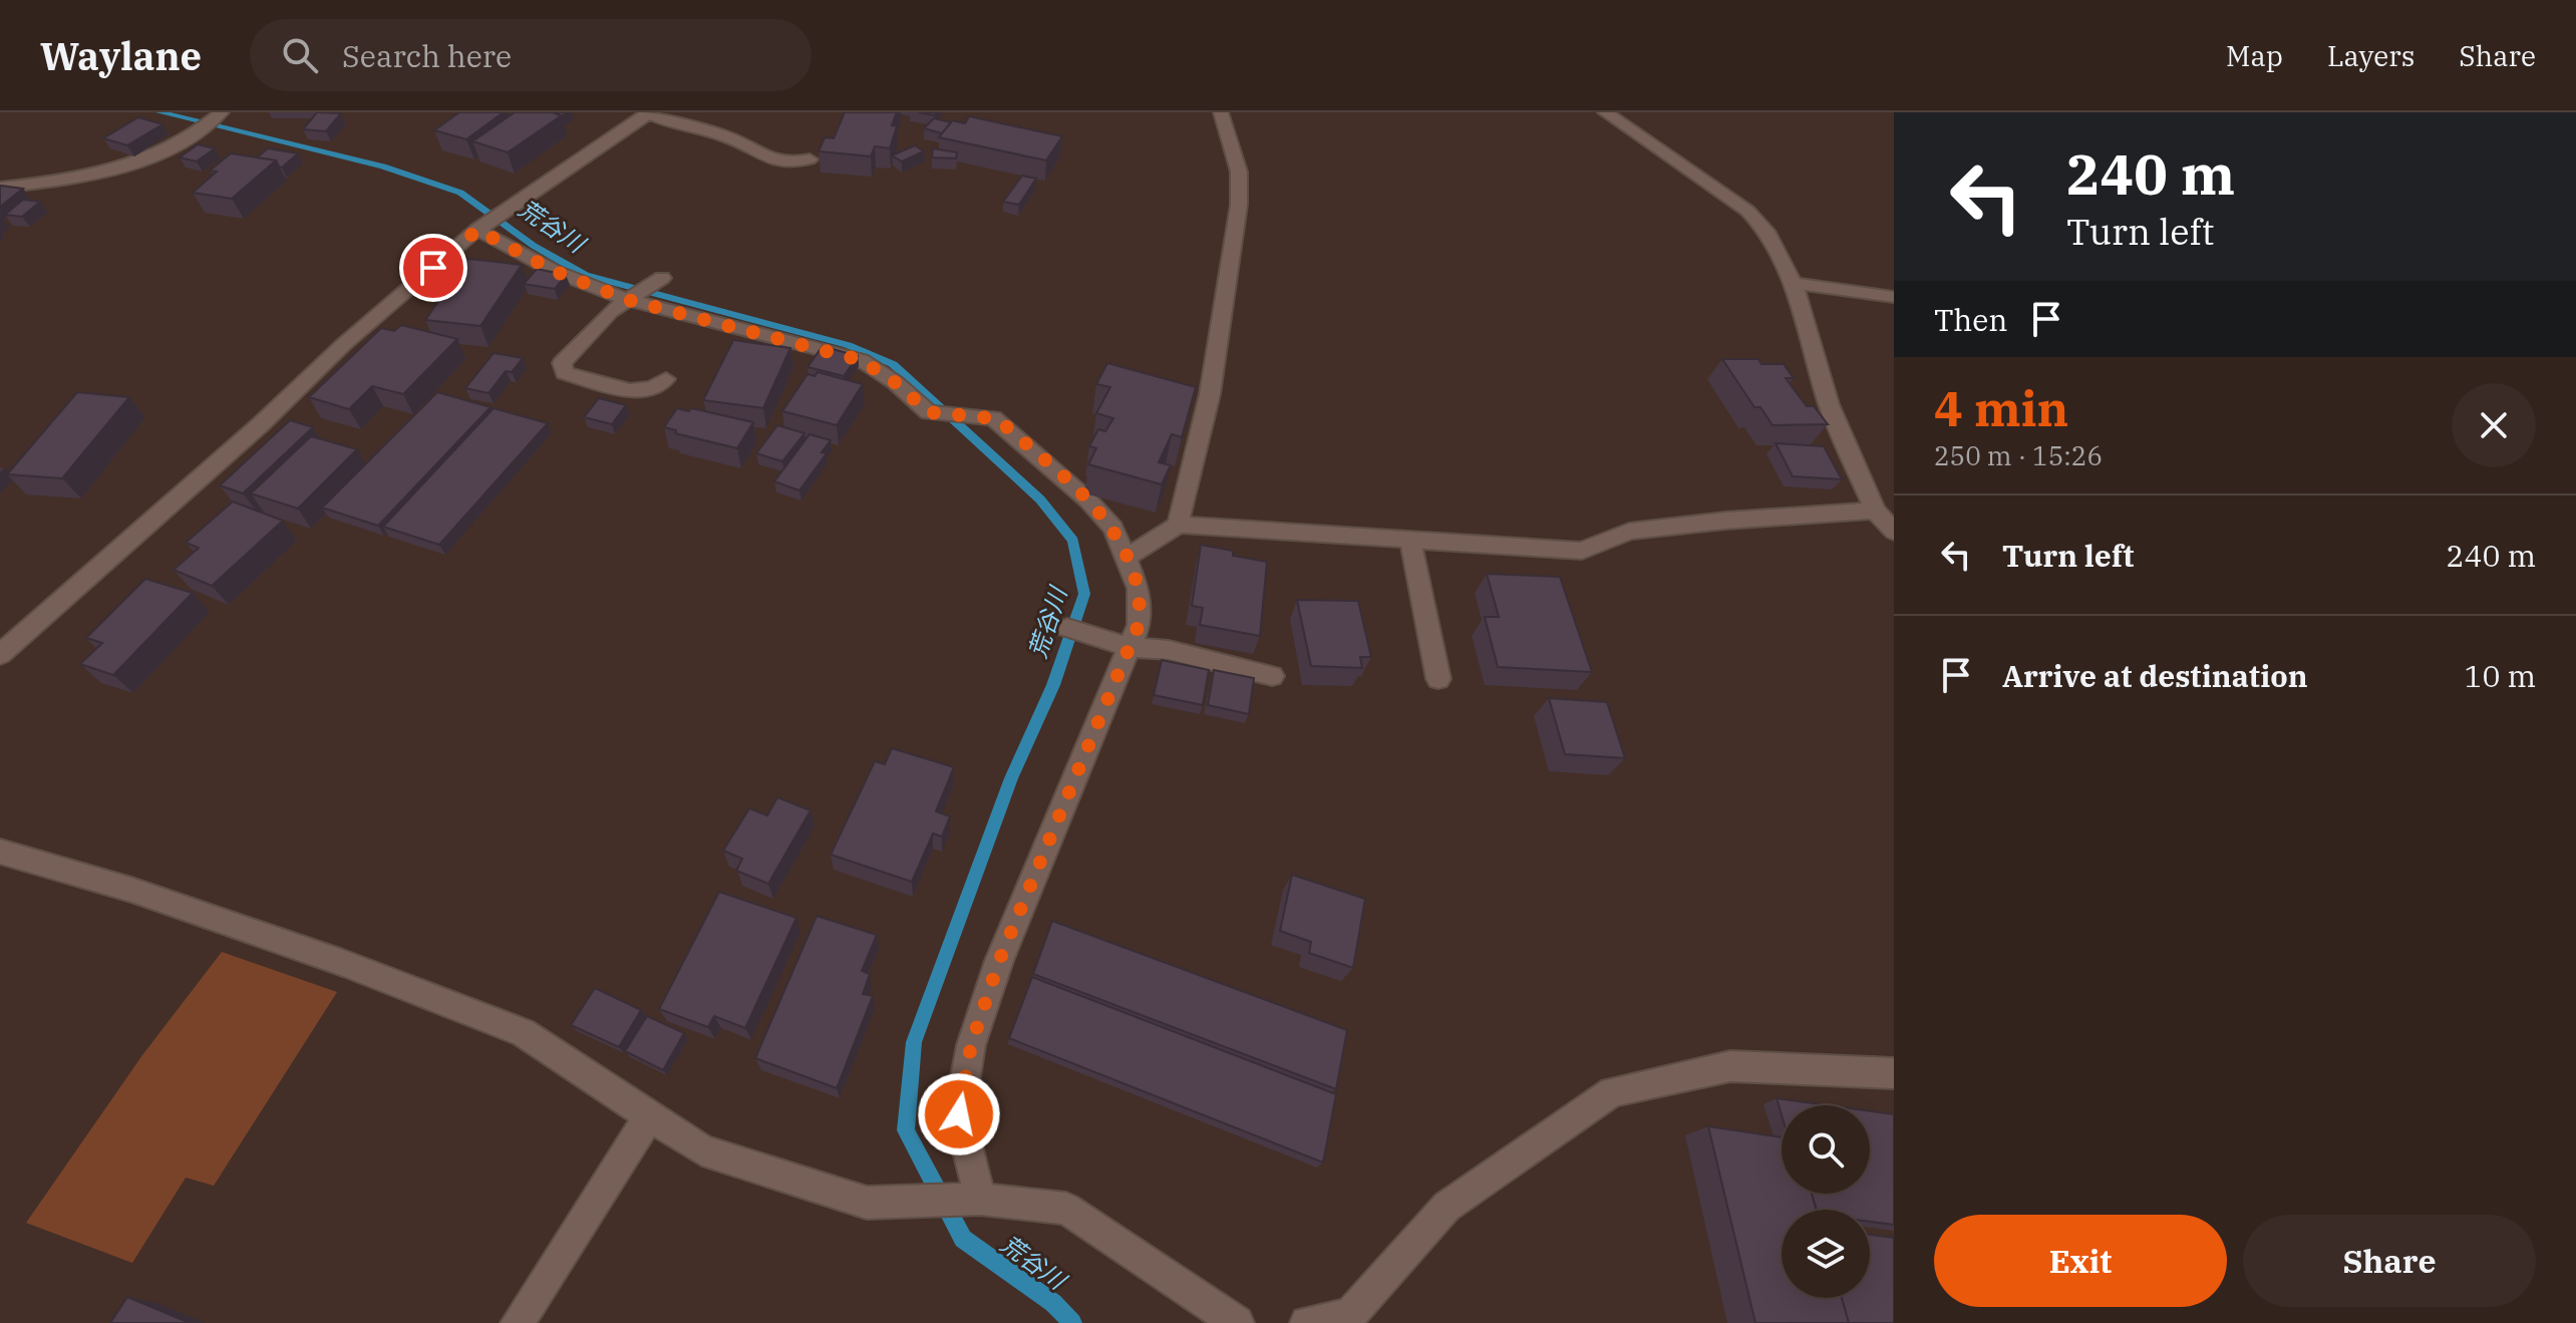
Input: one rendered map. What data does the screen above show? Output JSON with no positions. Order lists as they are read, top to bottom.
{
  "water": ["荒谷川"],
  "page": {
    "header": "Waylane",
    "search": "Search here",
    "nav": ["Map", "Layers", "Share"],
    "turn": ["240 m", "Turn left"],
    "then": "Then",
    "heading": ["4 min", "250 m · 15:26"],
    "list": [
      {
        "name": "Turn left",
        "value": "240 m"
      },
      {
        "name": "Arrive at destination",
        "value": "10 m"
      }
    ],
    "buttons": ["Exit", "Share"]
  }
}
